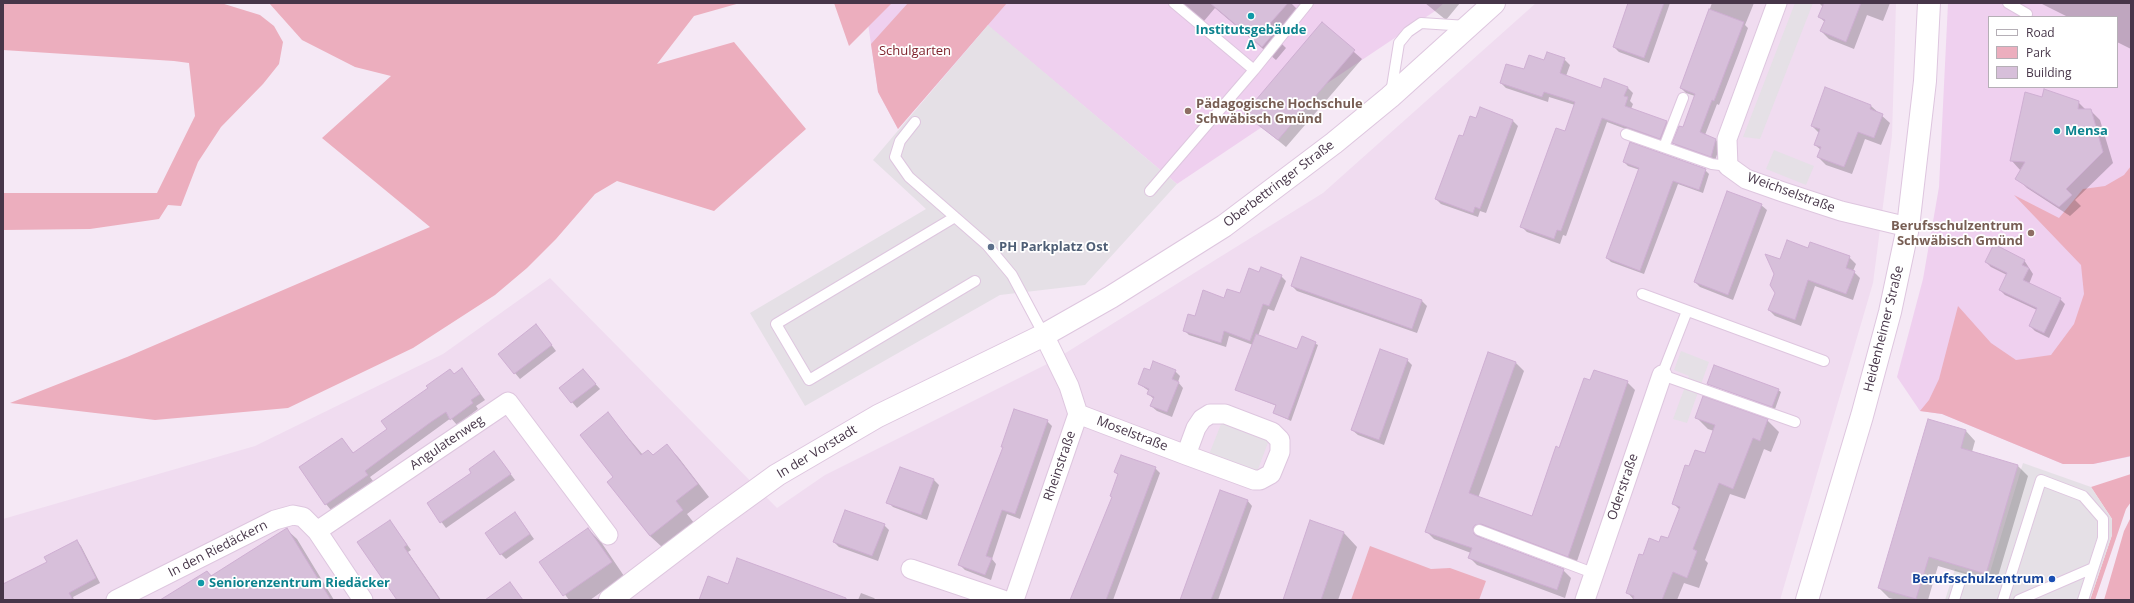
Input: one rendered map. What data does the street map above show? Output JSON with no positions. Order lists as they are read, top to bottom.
{
  "streets": {
    "street": [
      "Oberbettringer Straße",
      "Weichselstraße",
      "Heidenheimer Straße",
      "Moselstraße",
      "Angulatenweg",
      "In der Vorstadt",
      "Rheinstraße",
      "Oderstraße",
      "In den Riedäckern"
    ]
  },
  "crossings": [
    ["Oberbettringer Straße", "In der Vorstadt"],
    ["Oberbettringer Straße", "Rheinstraße"],
    ["Weichselstraße", "Heidenheimer Straße"],
    ["Moselstraße", "Rheinstraße"],
    ["Angulatenweg", "In den Riedäckern"],
    ["In der Vorstadt", "Rheinstraße"]
  ],
  "parks": ["Schulgarten"],
  "places": [
    "Institutsgebäude A",
    "Pädagogische Hochschule Schwäbisch Gmünd",
    "Mensa",
    "Berufsschulzentrum Schwäbisch Gmünd",
    "PH Parkplatz Ost",
    "Berufsschulzentrum",
    "Seniorenzentrum Riedäcker"
  ],
  "legend": ["Road", "Park", "Building"]
}
